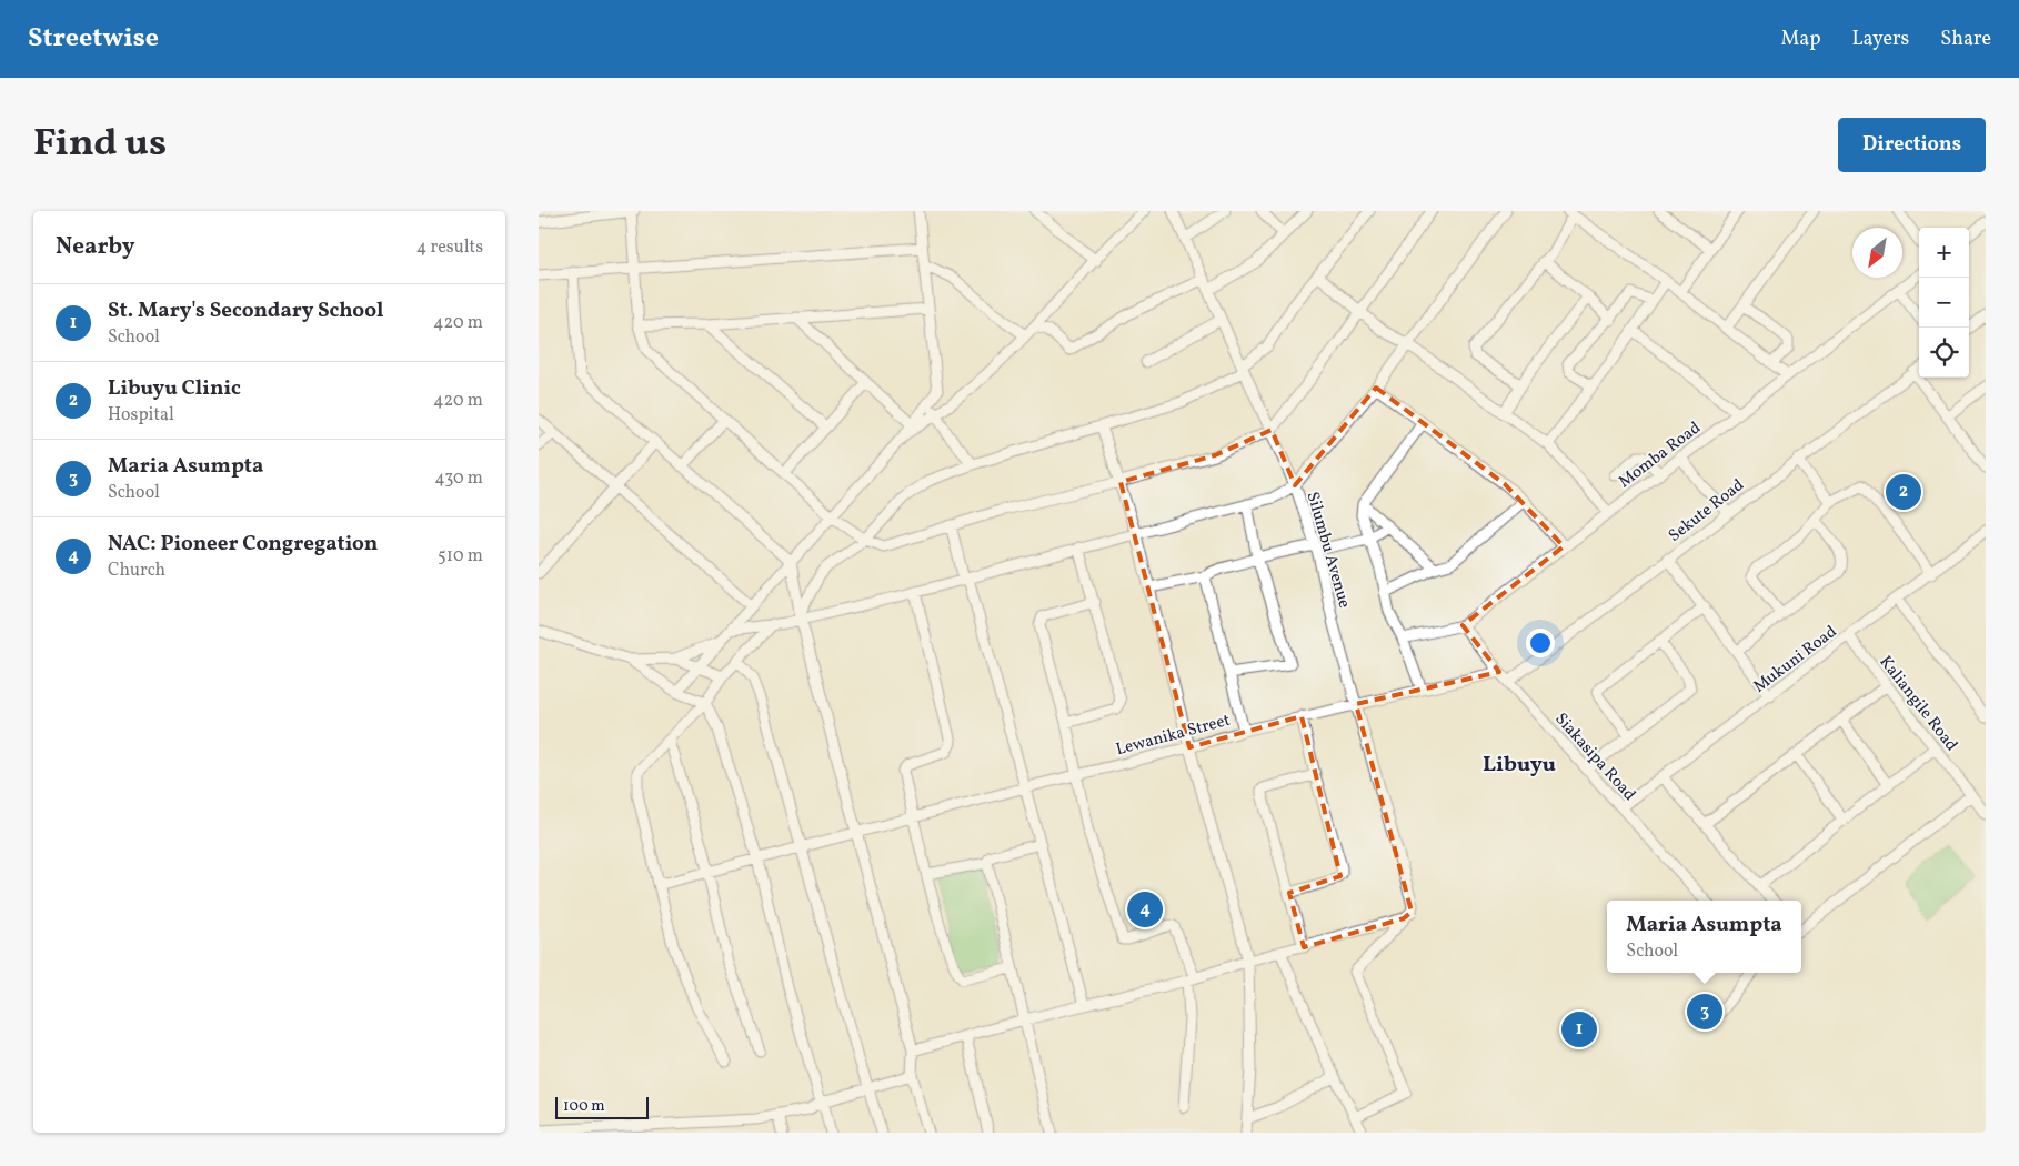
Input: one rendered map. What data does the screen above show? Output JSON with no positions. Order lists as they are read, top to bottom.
{
  "streets": {
    "street": [
      "Momba Road",
      "Sekute Road",
      "Silumbu Avenue",
      "Mukuni Road",
      "Kaliangile Road",
      "Lewanika Street",
      "Siakasipa Road"
    ]
  },
  "crossings": [
    ["Momba Road", "Siakasipa Road"],
    ["Sekute Road", "Siakasipa Road"],
    ["Silumbu Avenue", "Lewanika Street"],
    ["Mukuni Road", "Kaliangile Road"],
    ["Mukuni Road", "Siakasipa Road"],
    ["Lewanika Street", "Siakasipa Road"]
  ],
  "districts": ["Libuyu"],
  "scale_bar": "100 m",
  "north": "bottom left",
  "page": {
    "header": "Streetwise",
    "nav": ["Map", "Layers", "Share"],
    "title": "Find us",
    "buttons": "Directions",
    "heading": ["Nearby", "4 results"],
    "map_buttons": ["+", "−"],
    "list": [
      {
        "mark": "1",
        "name": "St. Mary's Secondary School",
        "note": "School",
        "value": "420 m"
      },
      {
        "mark": "2",
        "name": "Libuyu Clinic",
        "note": "Hospital",
        "value": "420 m"
      },
      {
        "mark": "3",
        "name": "Maria Asumpta",
        "note": "School",
        "value": "430 m"
      },
      {
        "mark": "4",
        "name": "NAC: Pioneer Congregation",
        "note": "Church",
        "value": "510 m"
      }
    ],
    "pins": [
      "2",
      "4",
      "3",
      "1"
    ],
    "popup": ["Maria Asumpta", "School"],
    "scale": "100 m"
  }
}
